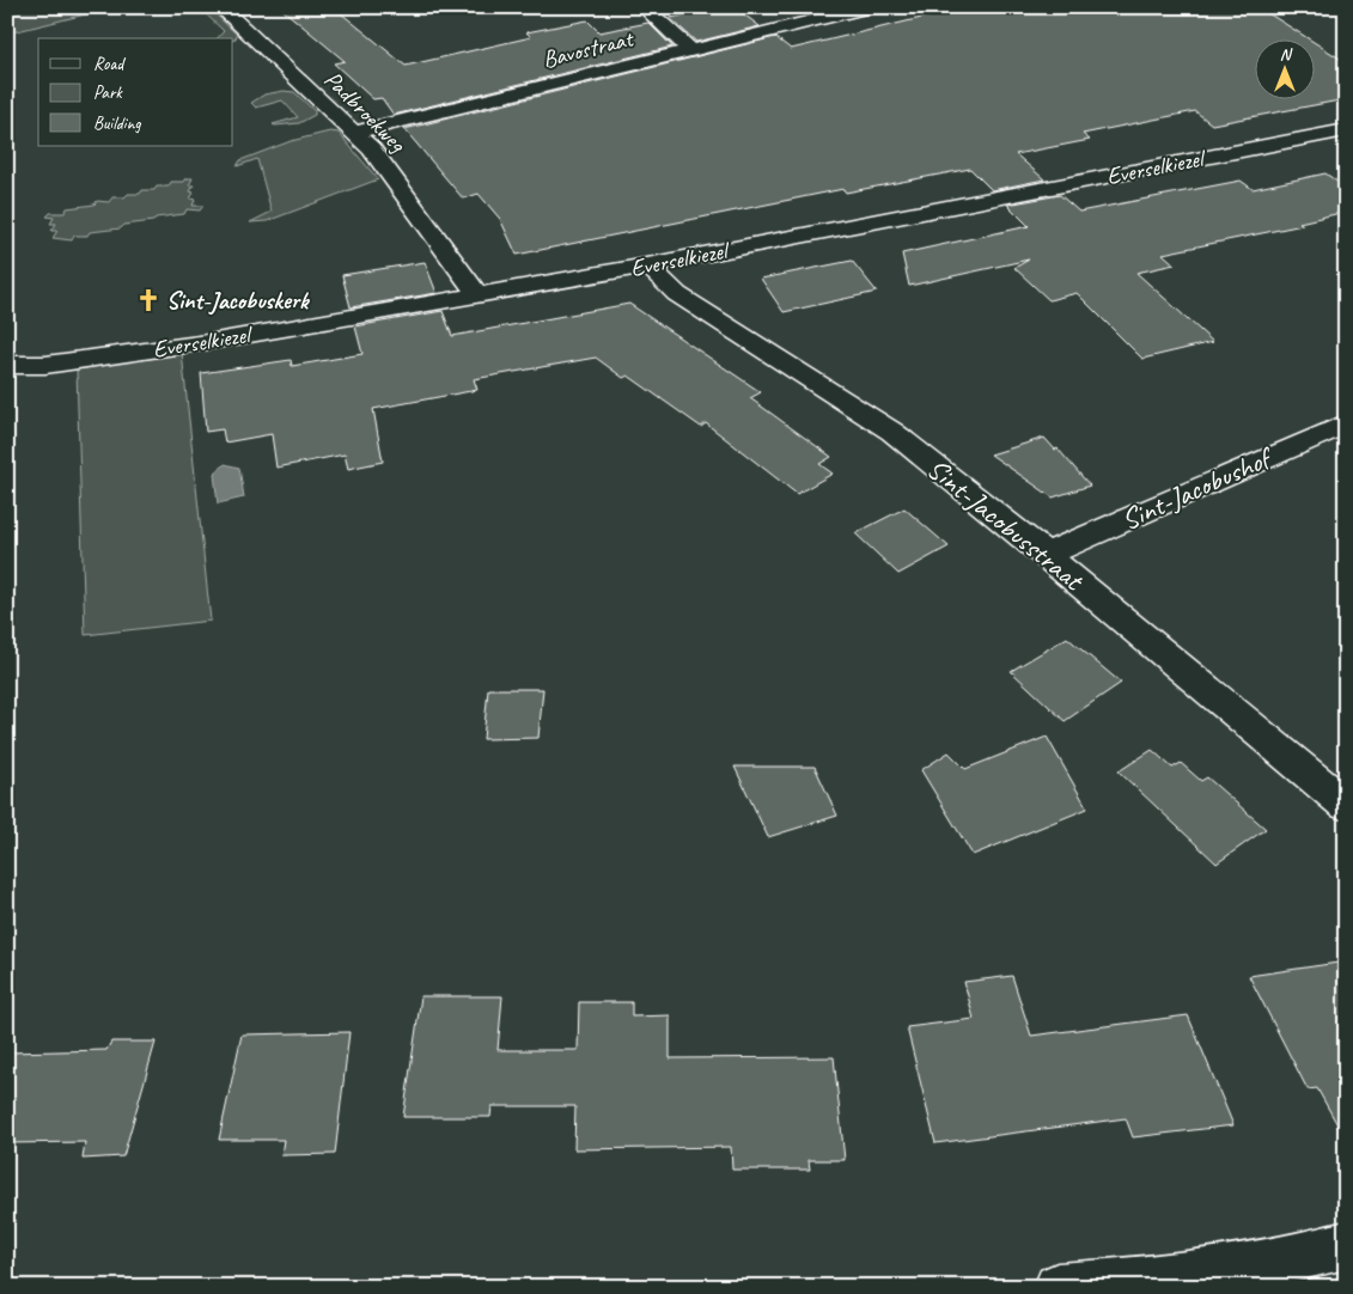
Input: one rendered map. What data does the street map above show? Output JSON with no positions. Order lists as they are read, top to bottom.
{
  "streets": {
    "street": [
      "Bavostraat",
      "Padbroekweg",
      "Everselkiezel",
      "Sint-Jacobushof",
      "Sint-Jacobusstraat"
    ]
  },
  "crossings": [
    ["Bavostraat", "Padbroekweg"],
    ["Padbroekweg", "Everselkiezel"],
    ["Everselkiezel", "Sint-Jacobusstraat"],
    ["Sint-Jacobushof", "Sint-Jacobusstraat"]
  ],
  "places": {
    "church": ["Sint-Jacobuskerk"]
  },
  "legend": ["Road", "Park", "Building"],
  "north": "top"
}
